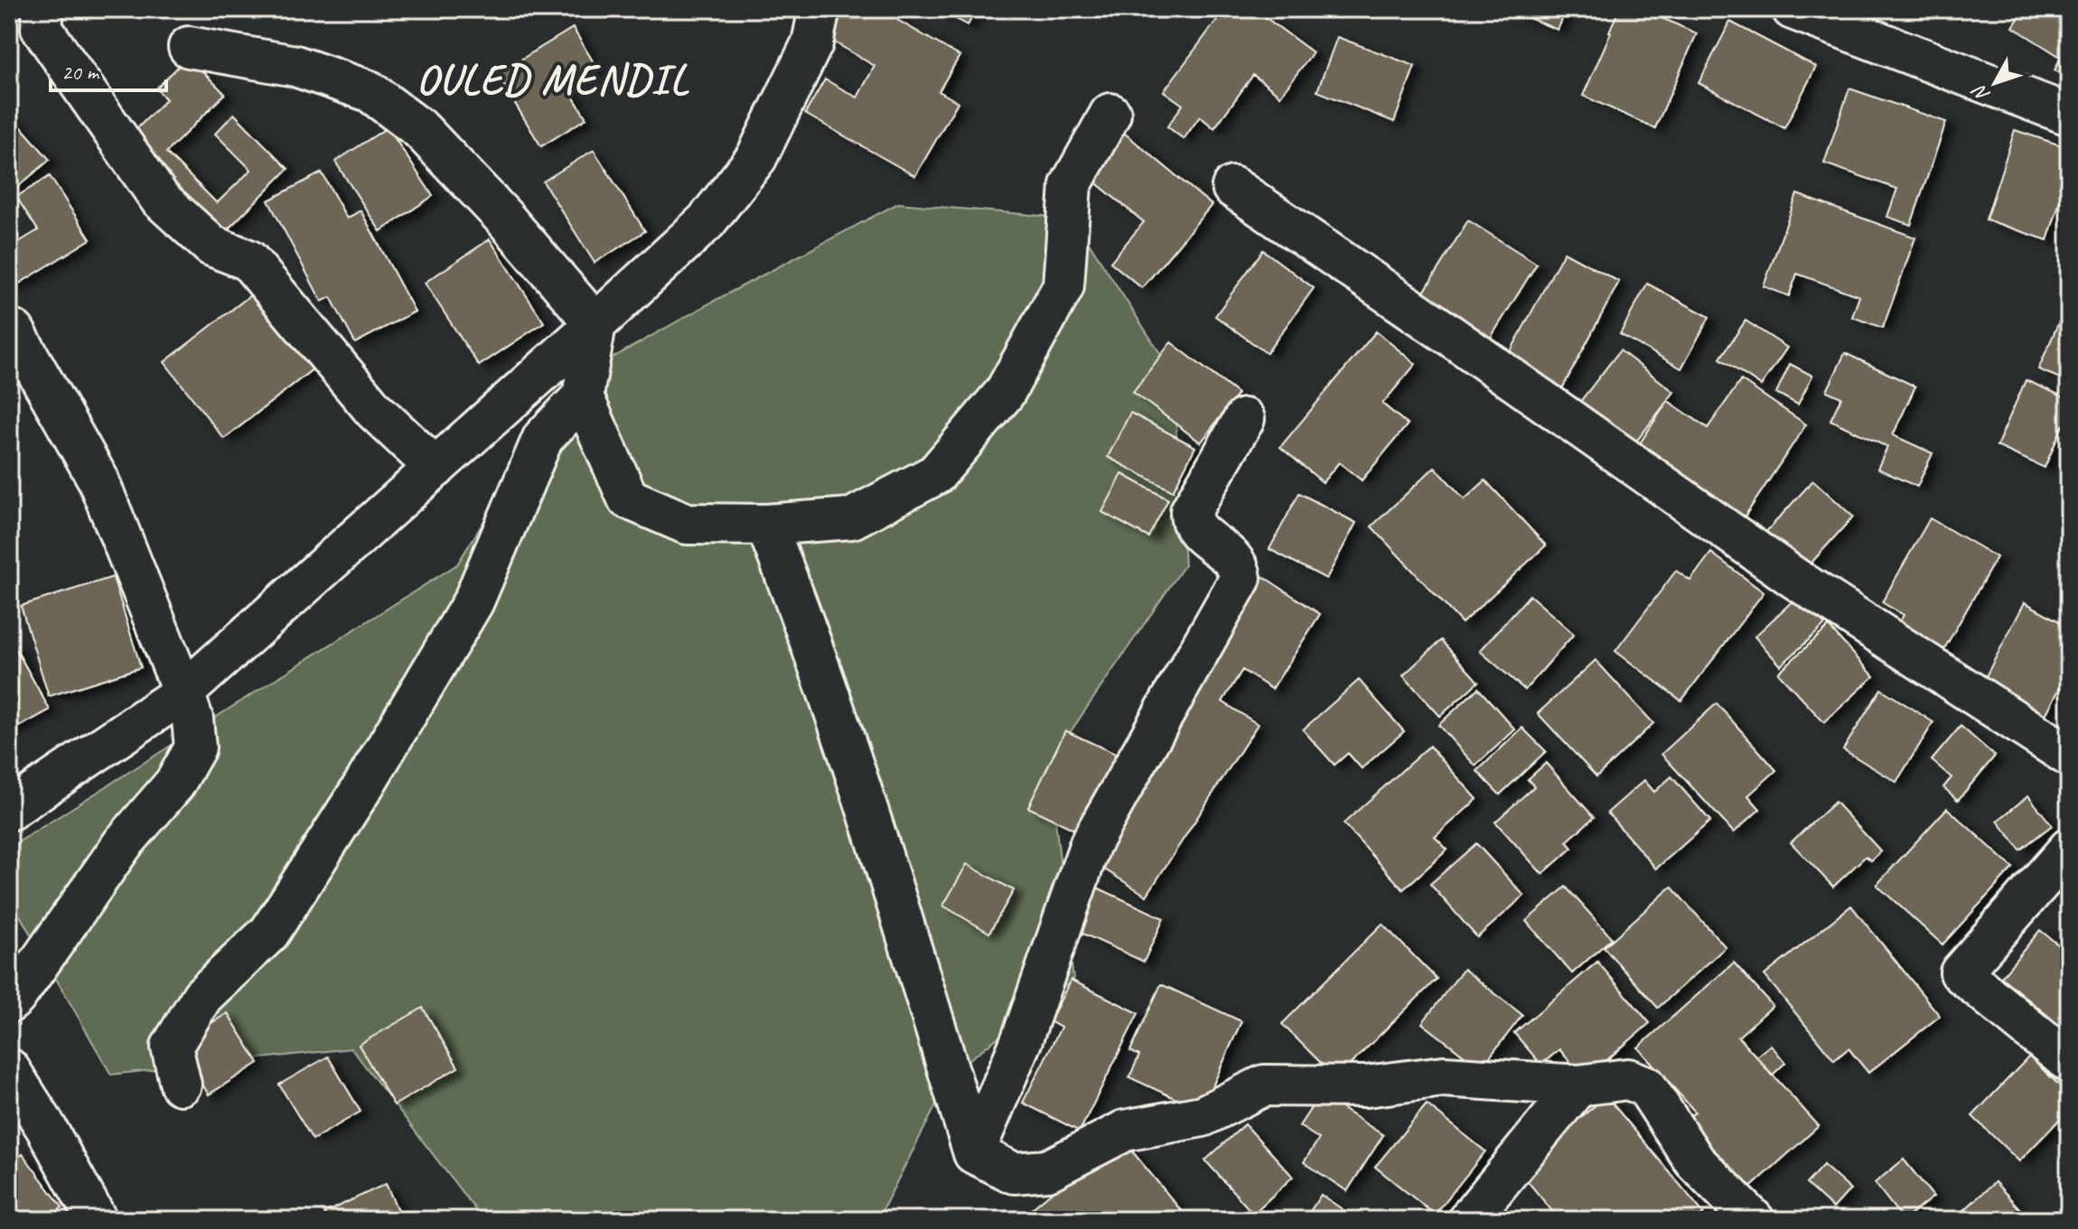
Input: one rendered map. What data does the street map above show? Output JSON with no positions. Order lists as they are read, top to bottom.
{
  "districts": ["OULED MENDIL"],
  "scale_bar": "20 m",
  "north": "bottom left"
}
